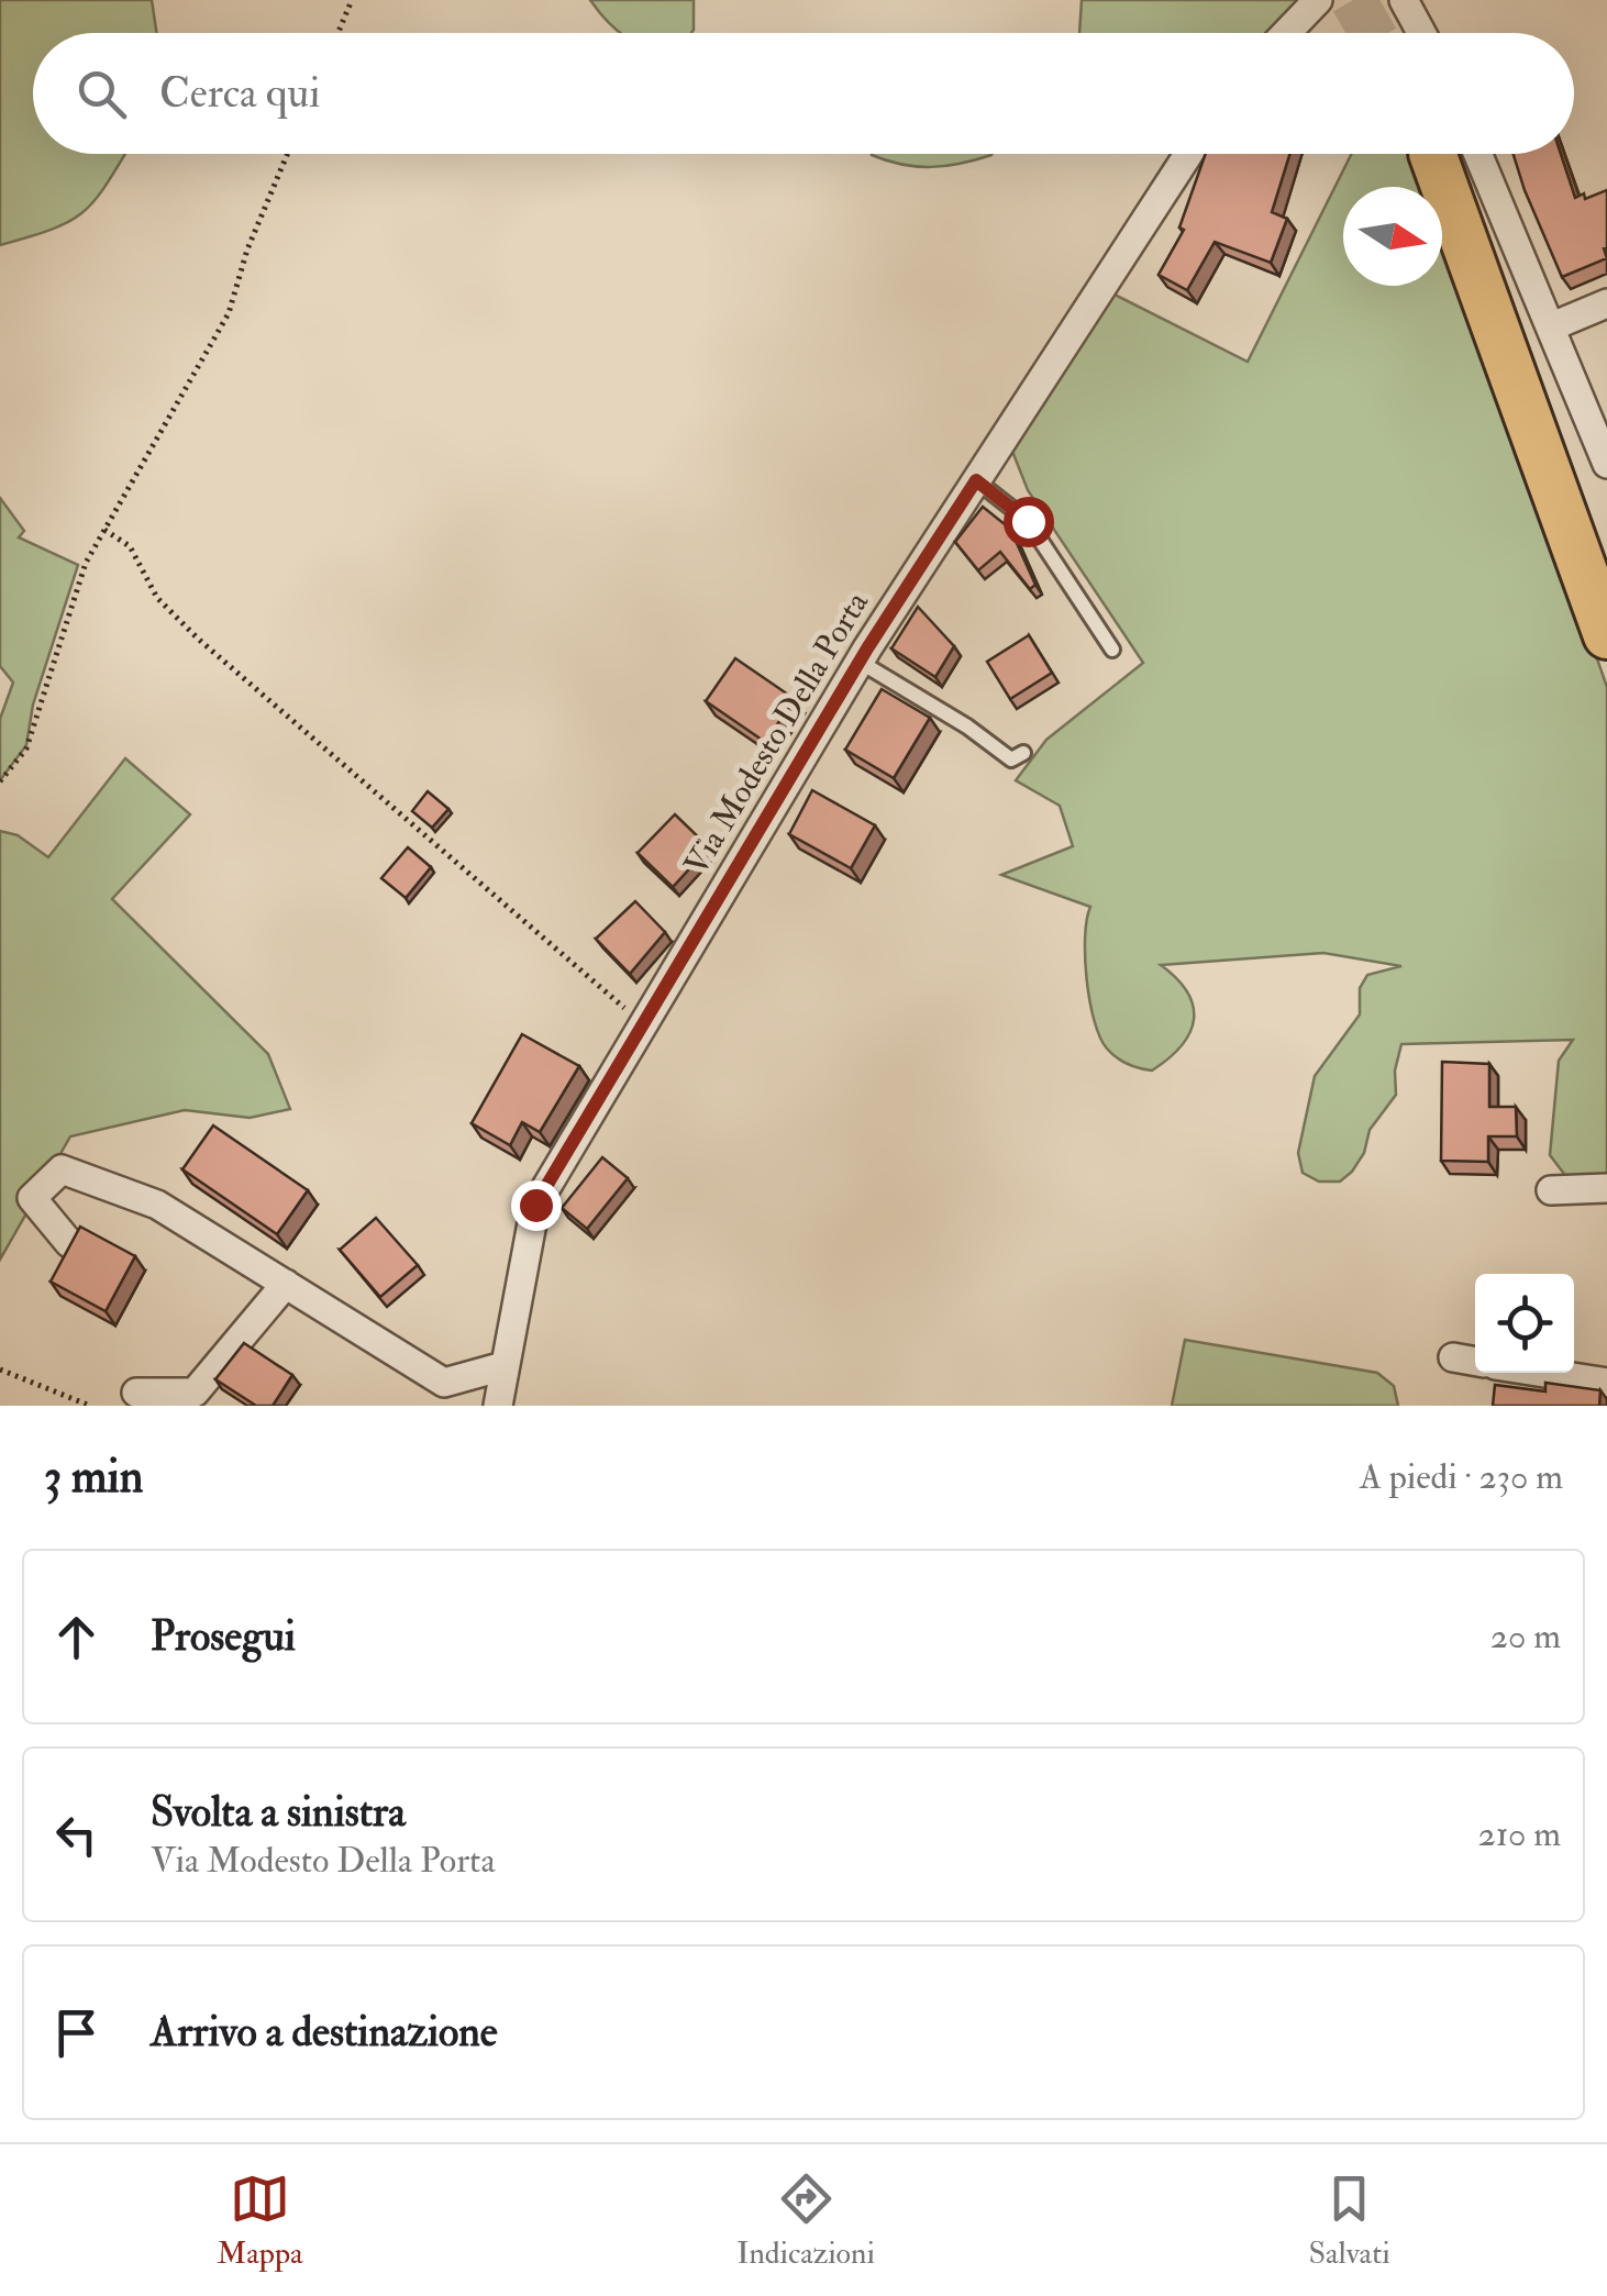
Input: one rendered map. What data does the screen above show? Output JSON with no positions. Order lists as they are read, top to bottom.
{
  "streets": {
    "street": ["Via Modesto Della Porta"]
  },
  "north": "right",
  "page": {
    "search": "Cerca qui",
    "heading": ["3 min", "A piedi · 230 m"],
    "list": [
      ["Prosegui", "20 m"],
      ["Svolta a sinistra", "Via Modesto Della Porta", "210 m"],
      "Arrivo a destinazione"
    ],
    "nav": ["Mappa", "Indicazioni", "Salvati"]
  }
}
